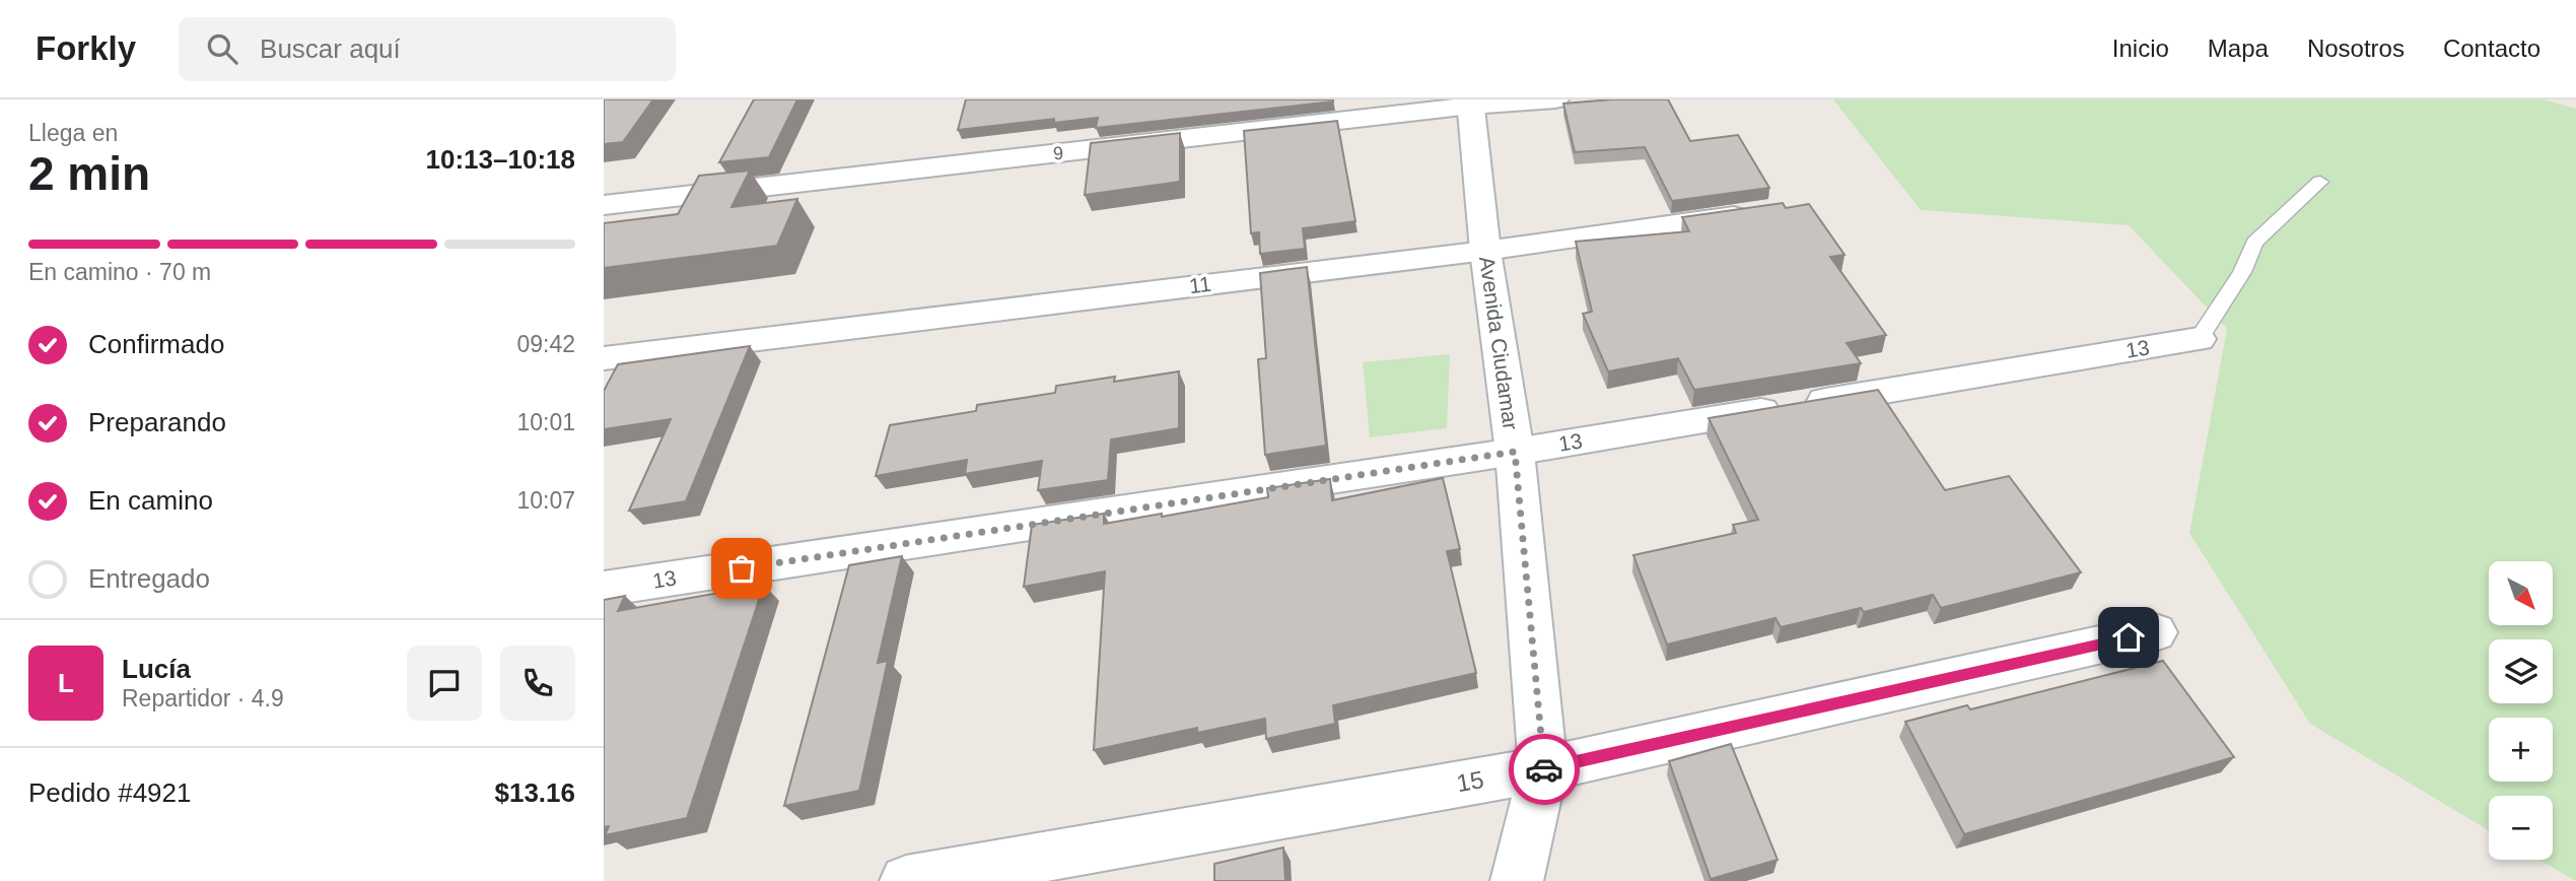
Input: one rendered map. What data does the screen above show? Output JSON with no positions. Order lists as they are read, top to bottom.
{
  "streets": {
    "street": [
      "9",
      "11",
      "Avenida Ciudamar",
      "13",
      "15"
    ]
  },
  "crossings": [
    ["9", "Avenida Ciudamar"],
    ["11", "Avenida Ciudamar"],
    ["Avenida Ciudamar", "13"],
    ["Avenida Ciudamar", "15"]
  ],
  "north": "bottom right",
  "page": {
    "header": "Forkly",
    "search": "Buscar aquí",
    "nav": [
      "Inicio",
      "Mapa",
      "Nosotros",
      "Contacto"
    ],
    "heading": ["2 min", "Llega en", "10:13–10:18"],
    "panel": [
      "Lucía",
      "Repartidor · 4.9",
      "Pedido #4921",
      "$13.16"
    ],
    "bar": "En camino · 70 m",
    "list": [
      ["Confirmado", "09:42"],
      ["Preparando", "10:01"],
      ["En camino", "10:07"],
      "Entregado"
    ],
    "map_buttons": ["+", "−"],
    "round": "L"
  }
}
